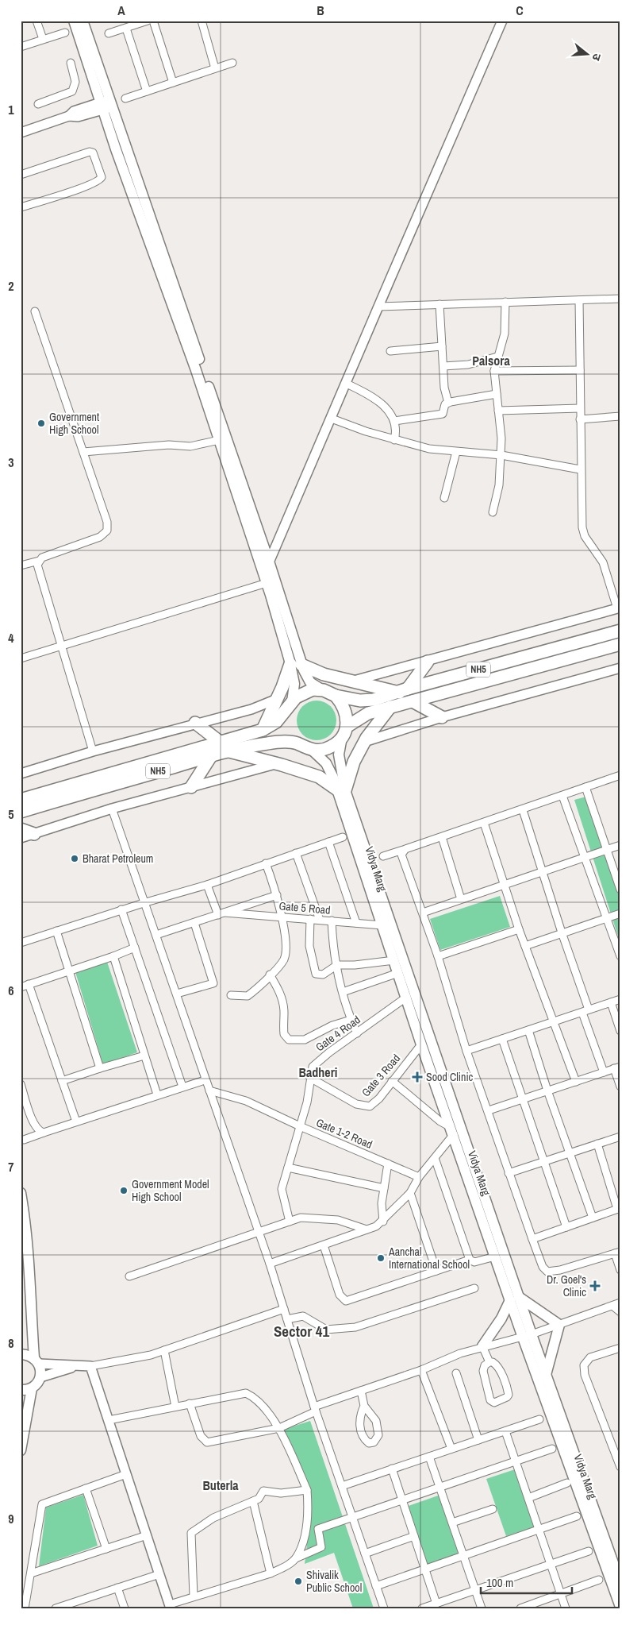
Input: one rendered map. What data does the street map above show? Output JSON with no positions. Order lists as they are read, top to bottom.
{
  "streets": {
    "highway": ["NH5"],
    "main road": ["Vidya Marg"],
    "street": [
      "Gate 5 Road",
      "Gate 4 Road",
      "Gate 3 Road",
      "Gate 1-2 Road"
    ]
  },
  "crossings": [
    ["NH5", "Vidya Marg"],
    ["Vidya Marg", "Gate 5 Road"],
    ["Vidya Marg", "Gate 4 Road"],
    ["Vidya Marg", "Gate 3 Road"],
    ["Gate 4 Road", "Gate 3 Road"],
    ["Gate 4 Road", "Gate 1-2 Road"]
  ],
  "districts": [
    "Palsora",
    "Badheri",
    "Sector 41",
    "Buterla"
  ],
  "places": {
    "other": [
      "Government High School",
      "Bharat Petroleum",
      "Government Model High School",
      "Aanchal International School",
      "Shivalik Public School"
    ],
    "health": ["Sood Clinic", "Dr. Goel's Clinic"]
  },
  "scale_bar": "100 m",
  "north": "right",
  "grid": {
    "columns": ["A", "B", "C"],
    "rows": [
      "1",
      "2",
      "3",
      "4",
      "5",
      "6",
      "7",
      "8",
      "9"
    ]
  }
}
